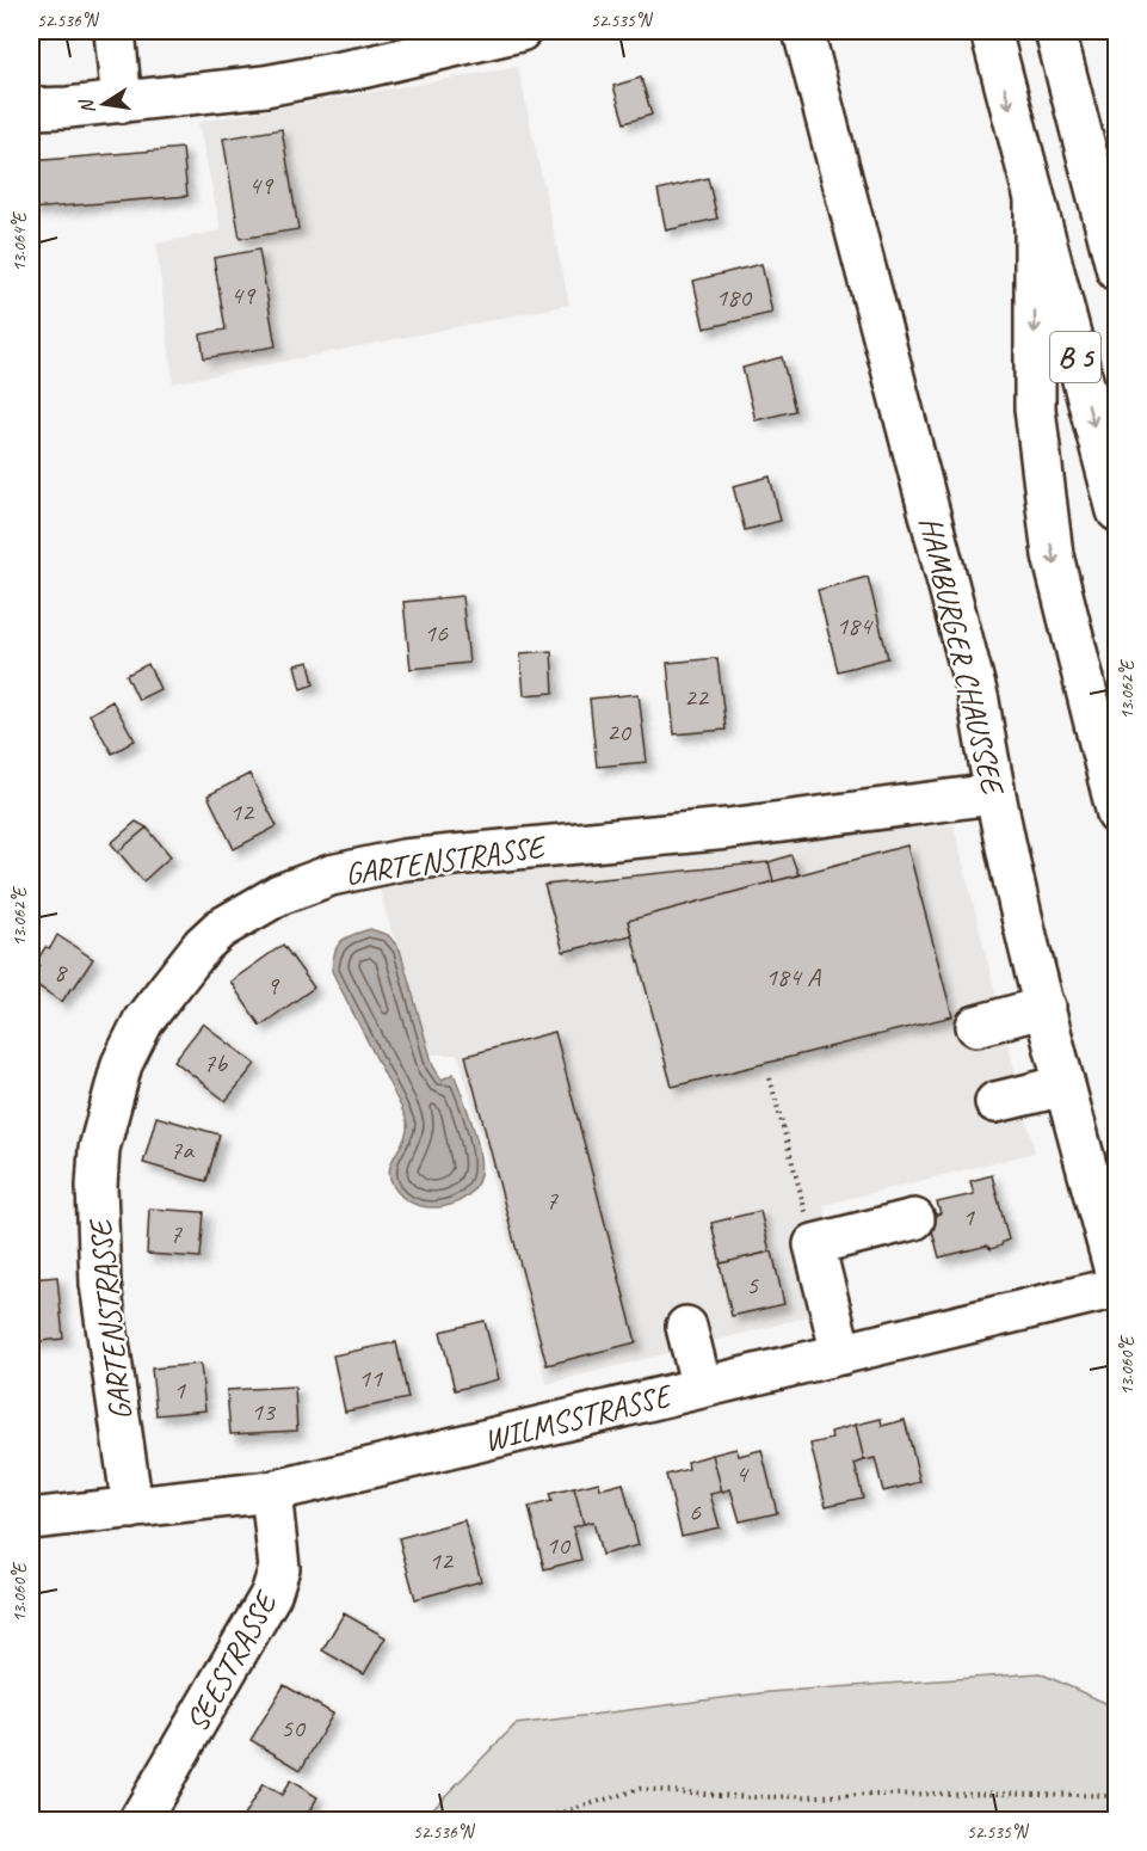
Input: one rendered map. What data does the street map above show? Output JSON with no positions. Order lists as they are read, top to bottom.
{
  "streets": {
    "main road": [
      "B 5",
      "HAMBURGER CHAUSSEE",
      "GARTENSTRASSE",
      "WILMSSTRASSE",
      "SEESTRASSE"
    ]
  },
  "crossings": [
    ["HAMBURGER CHAUSSEE", "GARTENSTRASSE"],
    ["GARTENSTRASSE", "WILMSSTRASSE"],
    ["WILMSSTRASSE", "SEESTRASSE"]
  ],
  "house_numbers": [
    "49",
    "49",
    "180",
    "184",
    "16",
    "22",
    "20",
    "12",
    "8",
    "184 A",
    "9",
    "7b",
    "7a",
    "7",
    "1",
    "7",
    "5",
    "11",
    "1",
    "13",
    "4",
    "6",
    "10",
    "12",
    "50"
  ],
  "north": "left",
  "coordinates": [
    "52.536°N",
    "52.535°N",
    "13.064°E",
    "13.062°E",
    "13.060°E"
  ]
}
